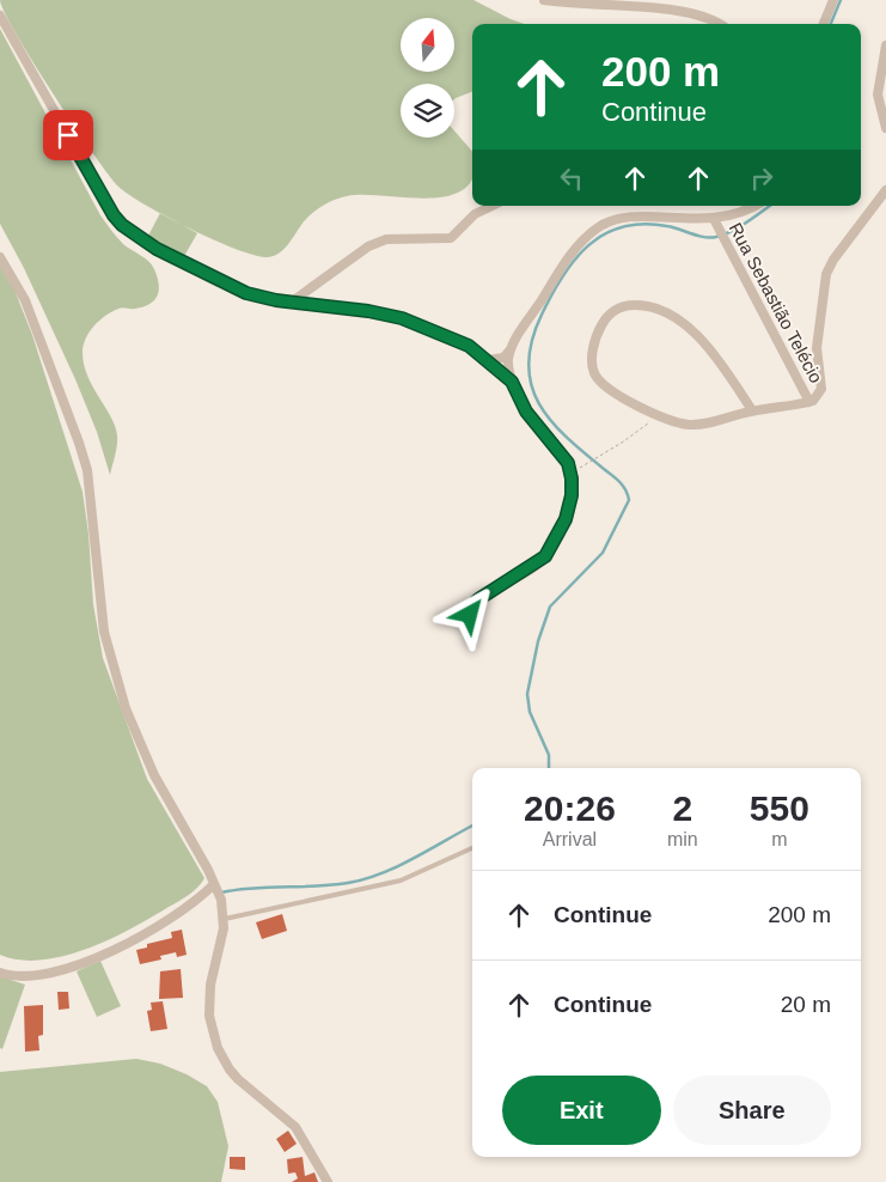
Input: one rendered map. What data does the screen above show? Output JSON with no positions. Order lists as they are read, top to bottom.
{
  "streets": {
    "street": ["Rua Sebastião Telécio"]
  },
  "north": "top",
  "page": {
    "turn": ["200 m", "Continue"],
    "eta": [
      "20:26",
      "Arrival",
      "2",
      "min",
      "550",
      "m"
    ],
    "list": [
      {
        "name": "Continue",
        "value": "200 m"
      },
      {
        "name": "Continue",
        "value": "20 m"
      }
    ],
    "buttons": ["Exit", "Share"]
  }
}
